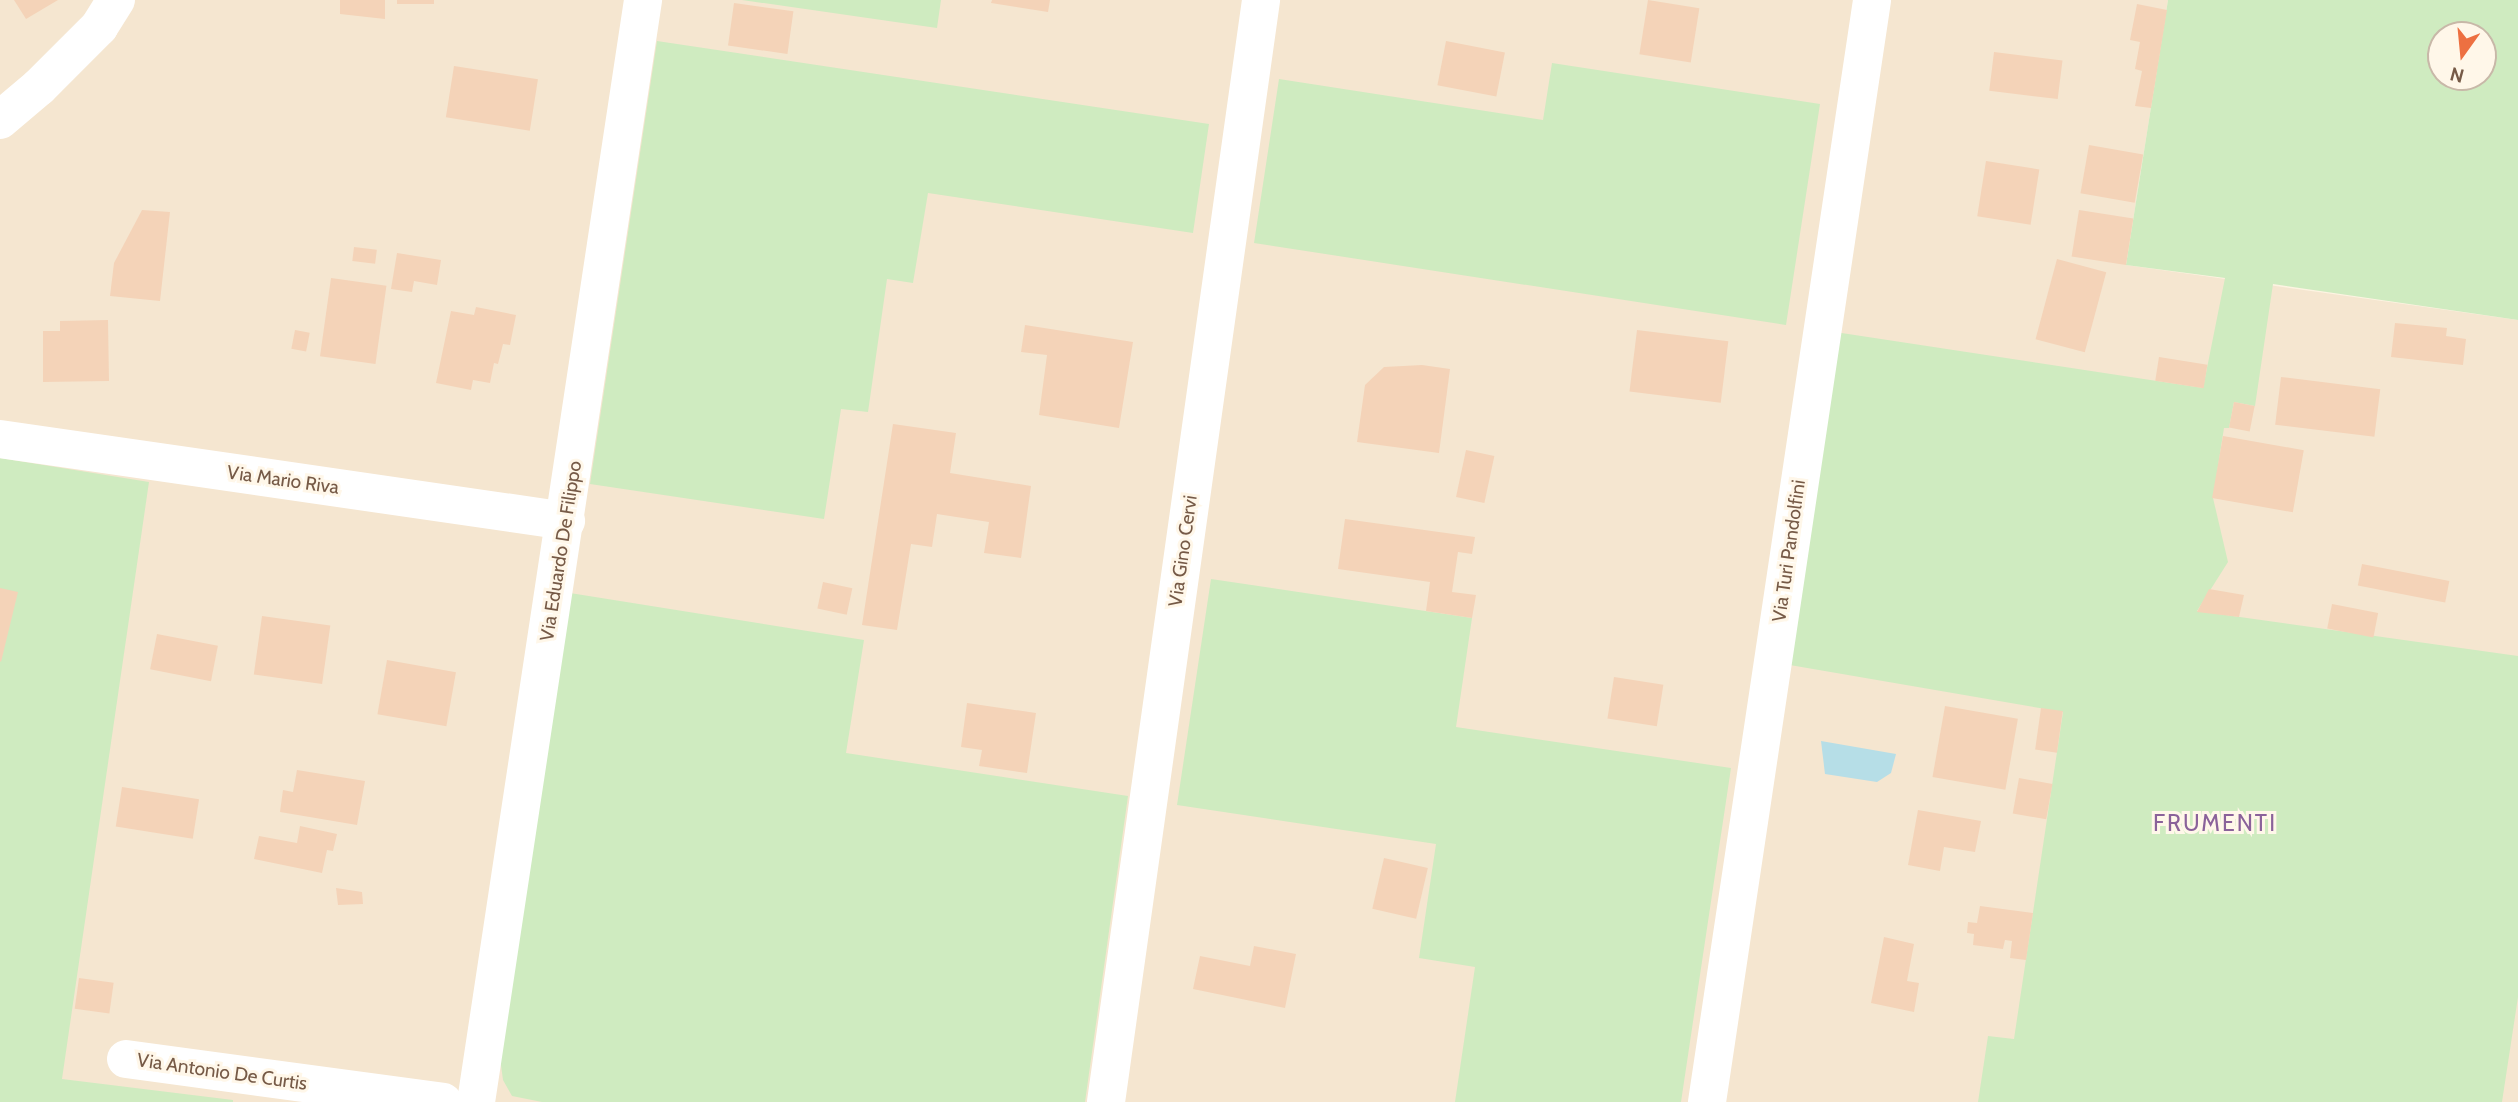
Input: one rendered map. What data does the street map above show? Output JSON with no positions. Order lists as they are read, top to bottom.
{
  "streets": {
    "street": [
      "Via Mario Riva",
      "Via Eduardo De Filippo",
      "Via Gino Cervi",
      "Via Turi Pandolfini",
      "Via Antonio De Curtis"
    ]
  },
  "crossings": [
    ["Via Mario Riva", "Via Eduardo De Filippo"]
  ],
  "districts": ["FRUMENTI"],
  "north": "bottom"
}
